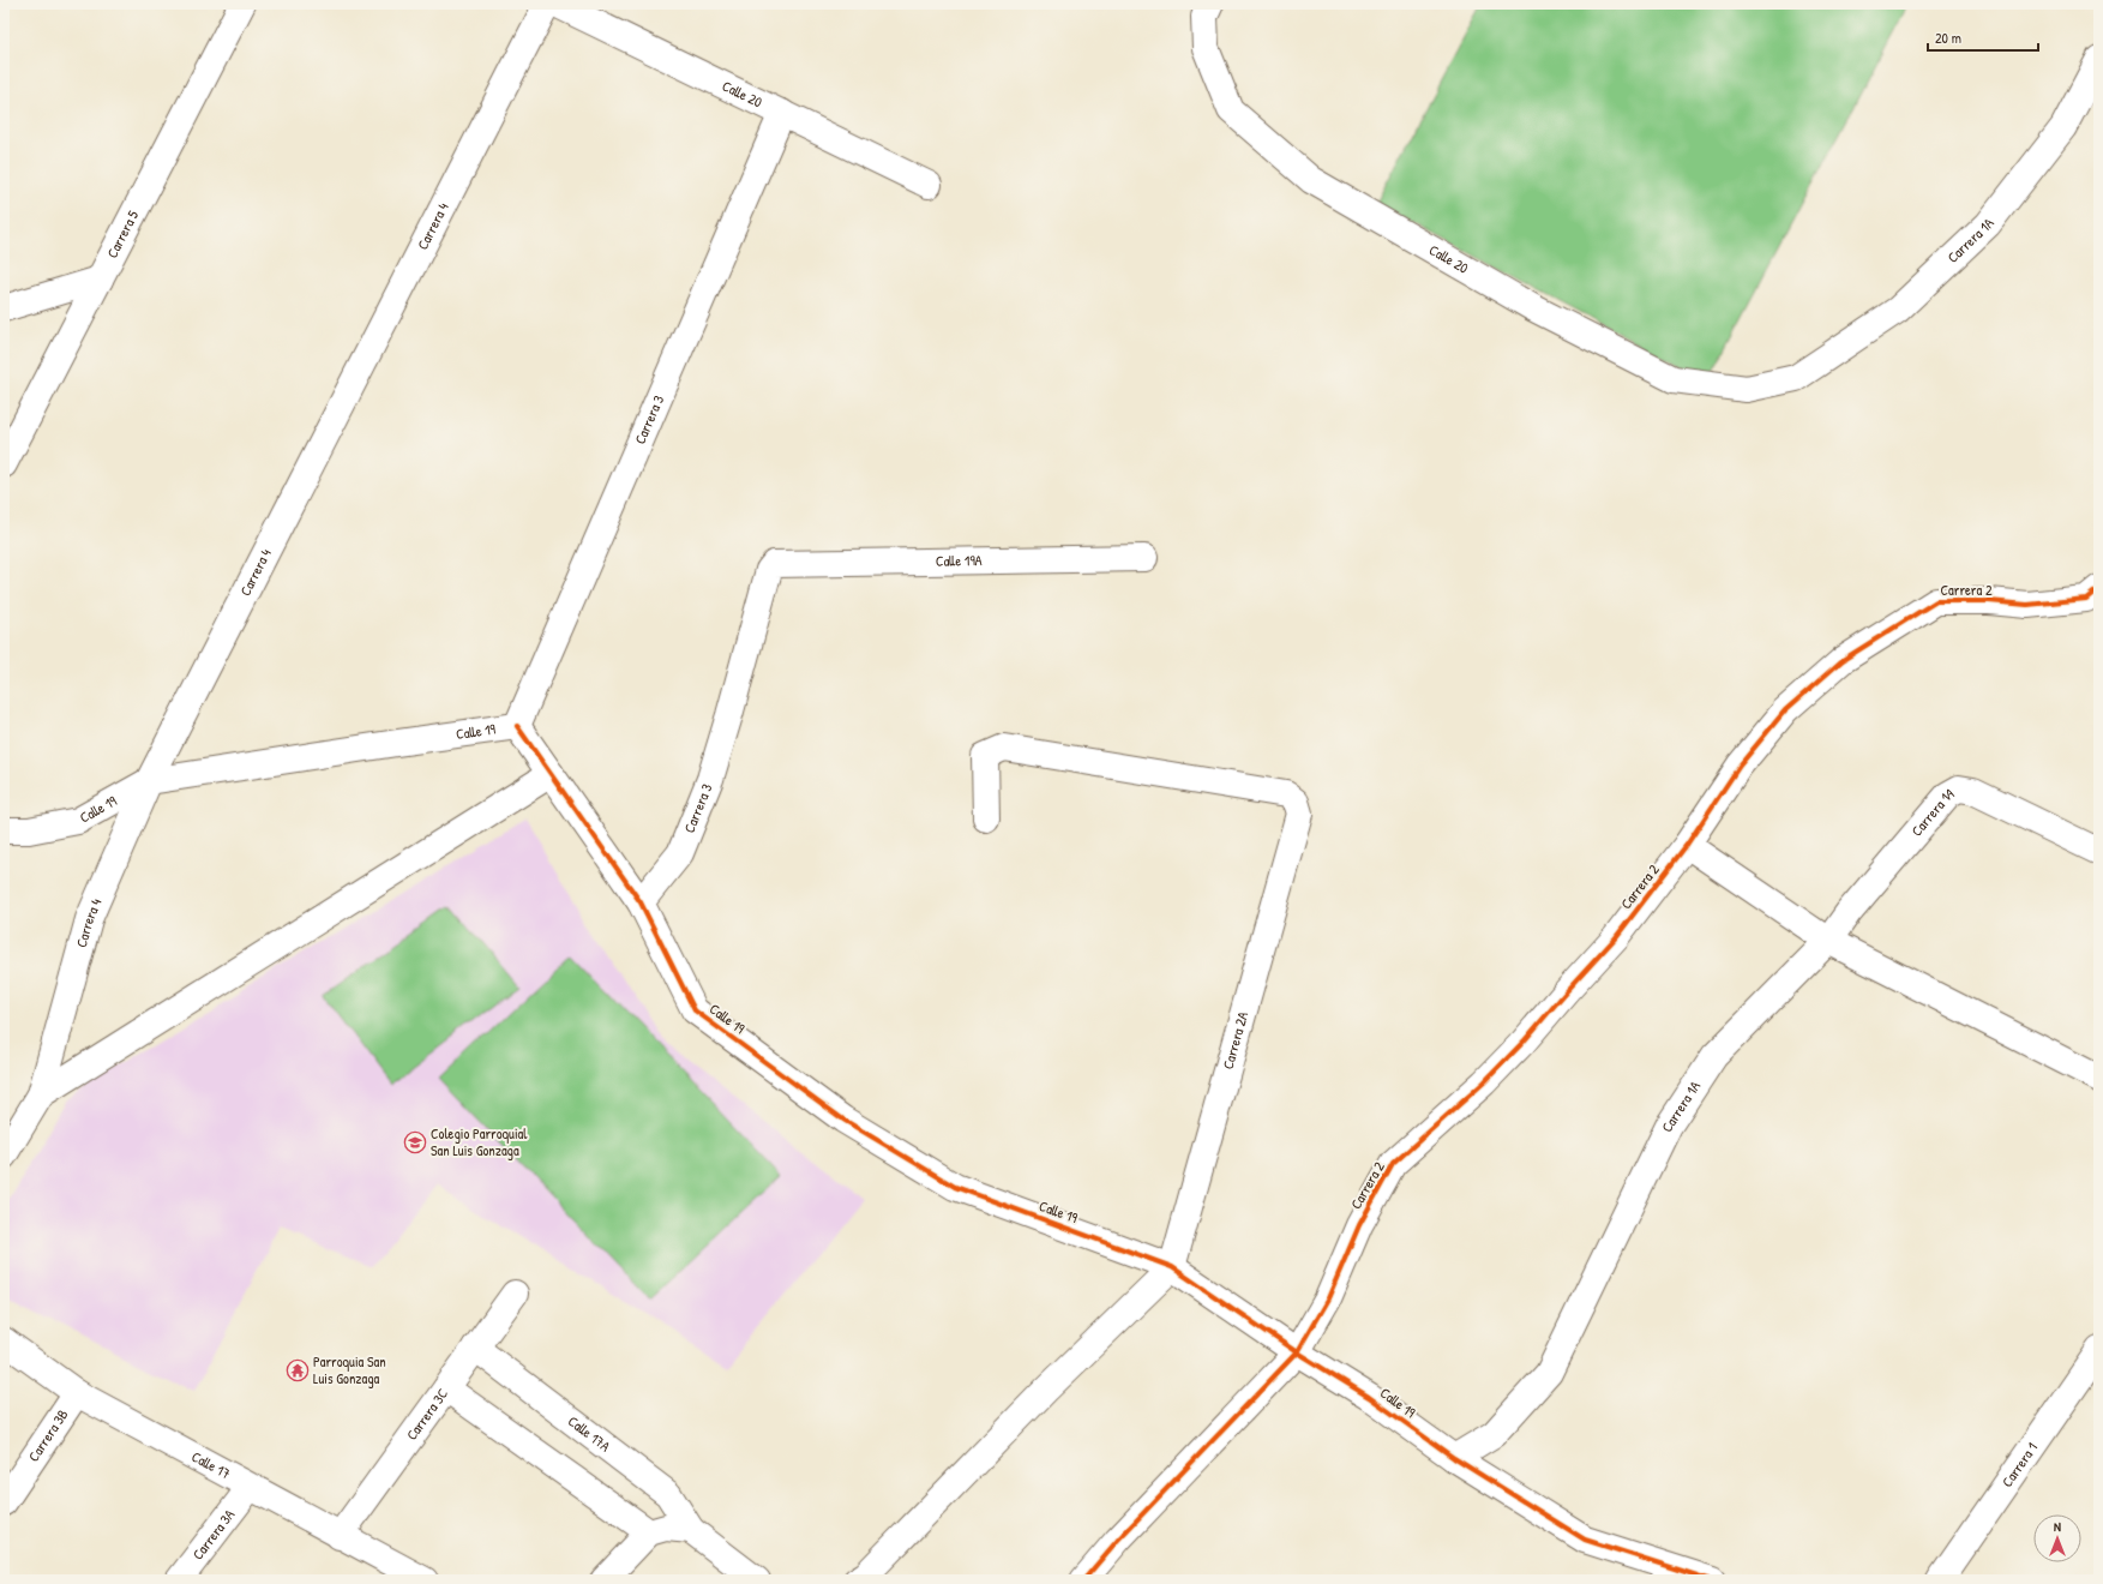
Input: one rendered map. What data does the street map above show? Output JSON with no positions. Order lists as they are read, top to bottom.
{
  "streets": {
    "street": [
      "Calle 20",
      "Carrera 4",
      "Carrera 5",
      "Carrera 1A",
      "Carrera 3",
      "Calle 19A",
      "Carrera 2",
      "Calle 19",
      "Carrera 2A",
      "Carrera 3C",
      "Calle 17A",
      "Carrera 3B",
      "Carrera 1",
      "Calle 17",
      "Carrera 3A"
    ]
  },
  "crossings": [
    ["Calle 20", "Carrera 1A"],
    ["Calle 20", "Carrera 3"],
    ["Carrera 4", "Calle 19"],
    ["Carrera 1A", "Calle 19"],
    ["Carrera 3", "Calle 19A"],
    ["Carrera 3", "Calle 19"],
    ["Carrera 2", "Calle 19"],
    ["Calle 19", "Carrera 2A"],
    ["Carrera 3C", "Calle 17A"],
    ["Carrera 3C", "Calle 17"],
    ["Carrera 3B", "Calle 17"],
    ["Calle 17", "Carrera 3A"]
  ],
  "places": {
    "school or university": ["Colegio Parroquial San Luis Gonzaga"],
    "temple": ["Parroquia San Luis Gonzaga"]
  },
  "scale_bar": "20 m",
  "north": "top"
}
